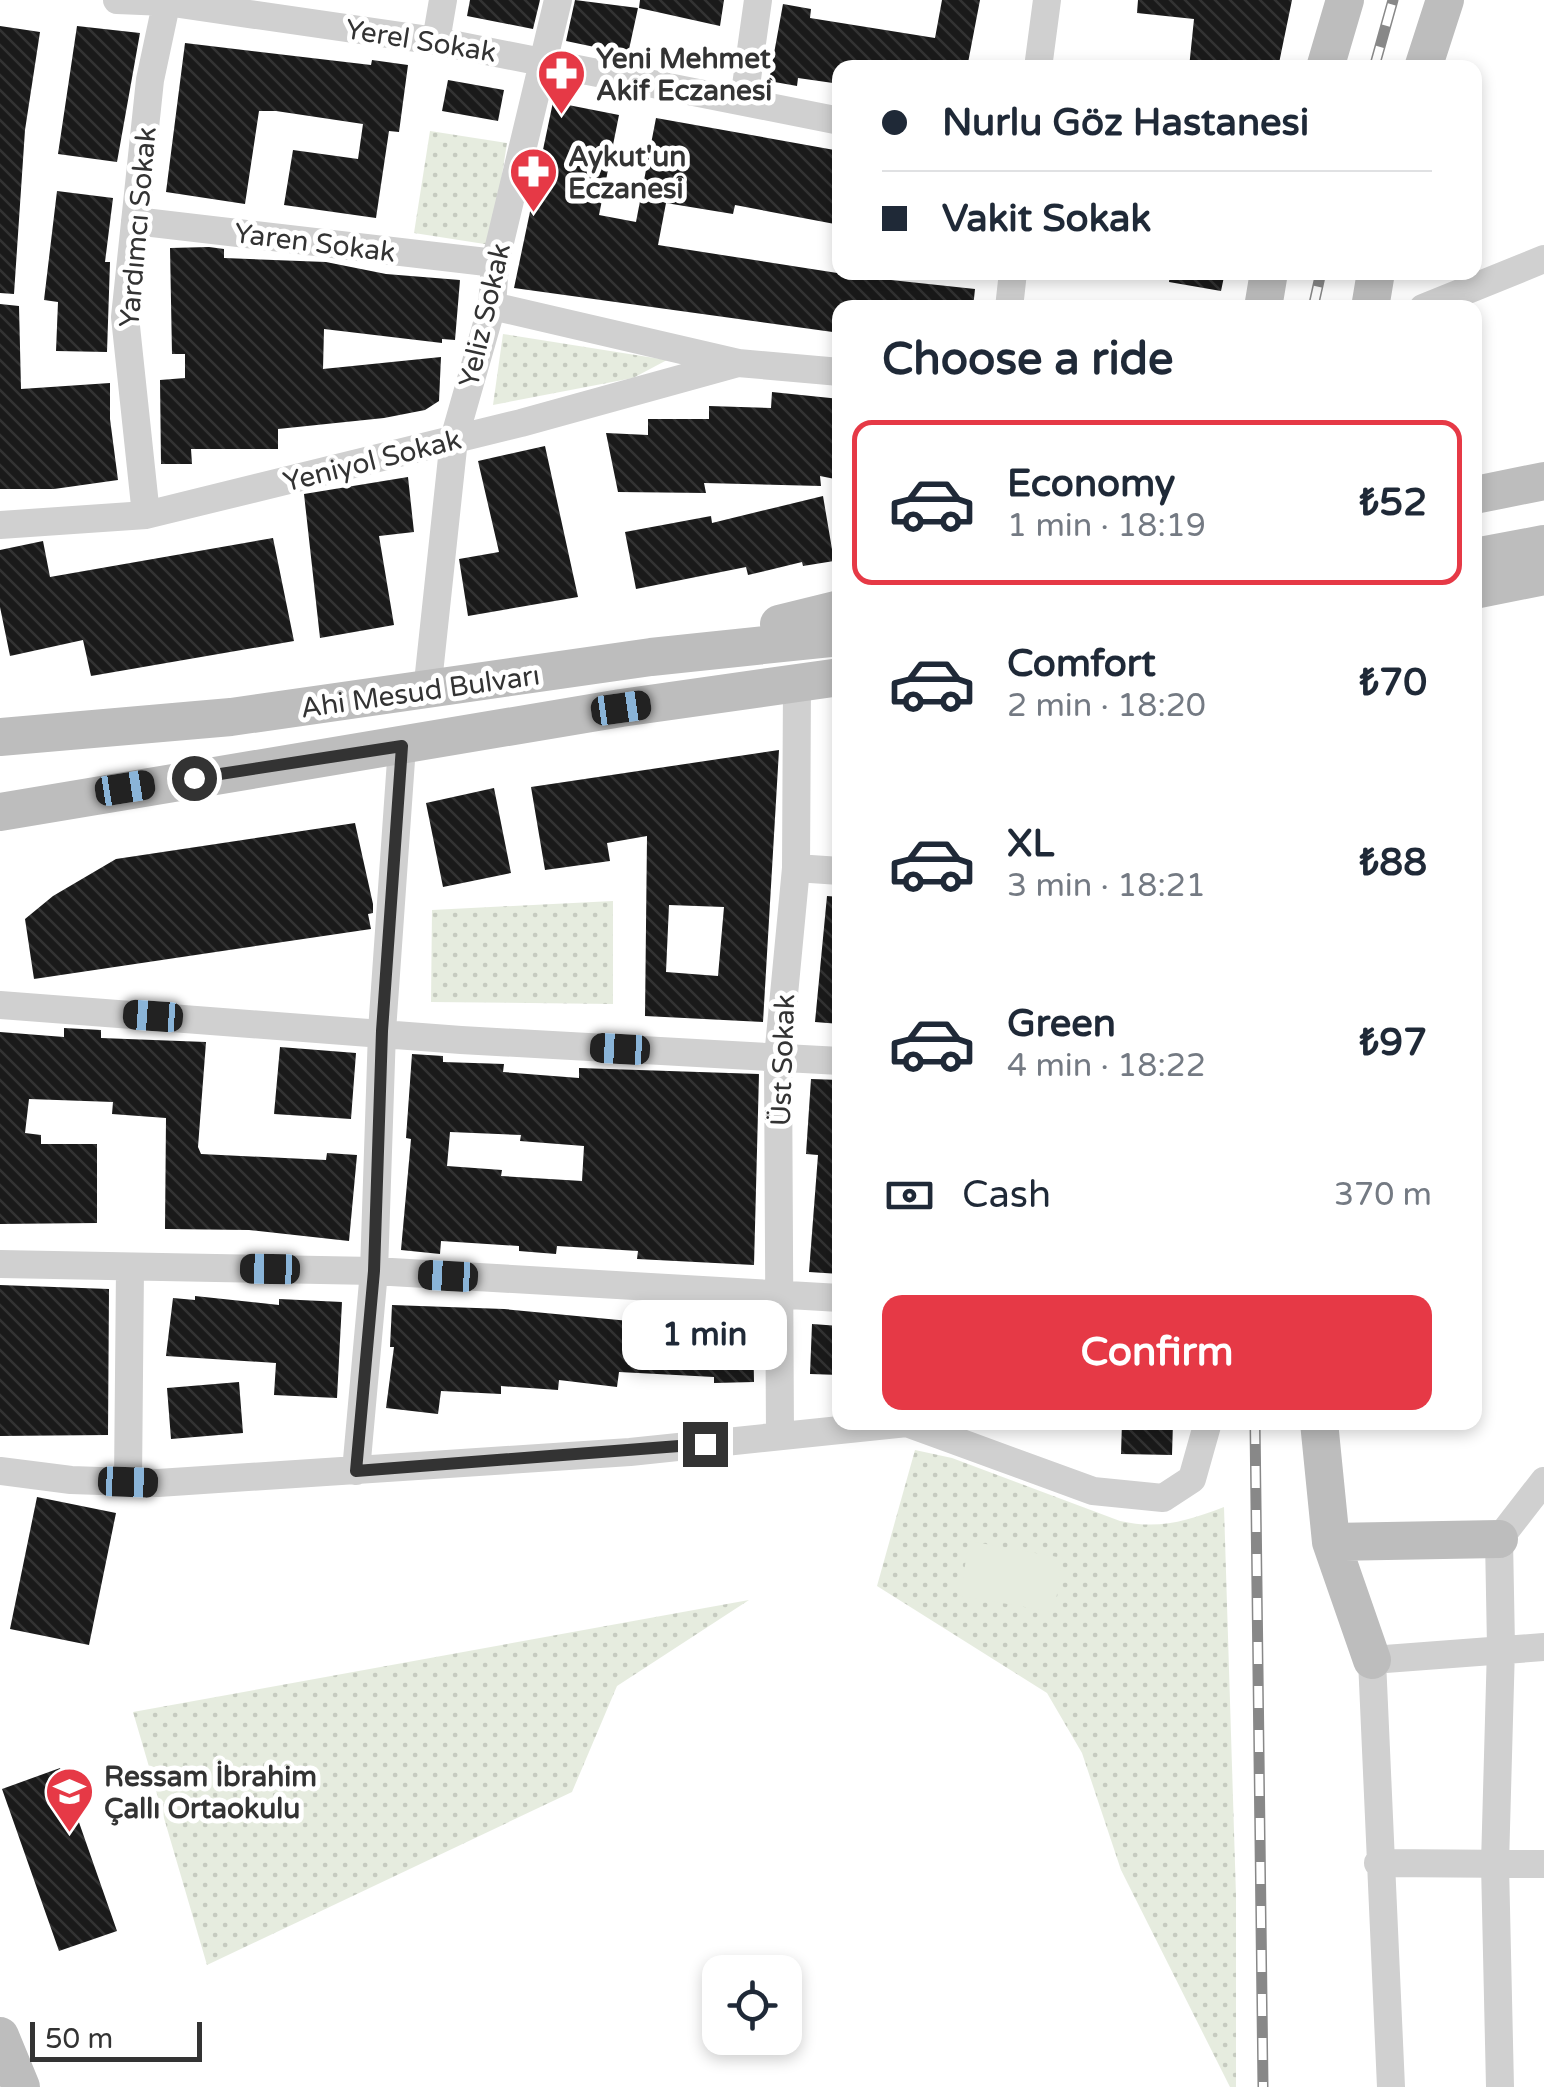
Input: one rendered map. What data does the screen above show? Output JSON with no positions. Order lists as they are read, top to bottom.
{
  "streets": {
    "main road": ["Ahi Mesud Bulvarı"],
    "street": [
      "Yerel Sokak",
      "Yardımcı Sokak",
      "Yaren Sokak",
      "Yeliz Sokak",
      "Yeniyol Sokak",
      "Üst Sokak"
    ]
  },
  "crossings": [
    ["Yerel Sokak", "Yardımcı Sokak"],
    ["Yerel Sokak", "Yeliz Sokak"],
    ["Yardımcı Sokak", "Yaren Sokak"],
    ["Yardımcı Sokak", "Yeniyol Sokak"],
    ["Yaren Sokak", "Yeliz Sokak"],
    ["Yeliz Sokak", "Yeniyol Sokak"],
    ["Yeliz Sokak", "Ahi Mesud Bulvarı"],
    ["Ahi Mesud Bulvarı", "Üst Sokak"]
  ],
  "places": {
    "pharmacy": ["Yeni Mehmet Akif Eczanesi", "Aykut'un Eczanesi"],
    "school or university": ["Ressam İbrahim Çallı Ortaokulu"]
  },
  "scale_bar": "50 m",
  "page": {
    "banner": ["Nurlu Göz Hastanesi", "Vakit Sokak"],
    "heading": "Choose a ride",
    "list": [
      {
        "name": "Economy",
        "note": "1 min · 18:19",
        "value": "₺52"
      },
      {
        "name": "Comfort",
        "note": "2 min · 18:20",
        "value": "₺70"
      },
      {
        "name": "XL",
        "note": "3 min · 18:21",
        "value": "₺88"
      },
      {
        "name": "Green",
        "note": "4 min · 18:22",
        "value": "₺97"
      }
    ],
    "pay": ["Cash", "370 m"],
    "buttons": "Confirm",
    "bubble": "1 min",
    "scale": "50 m"
  }
}
